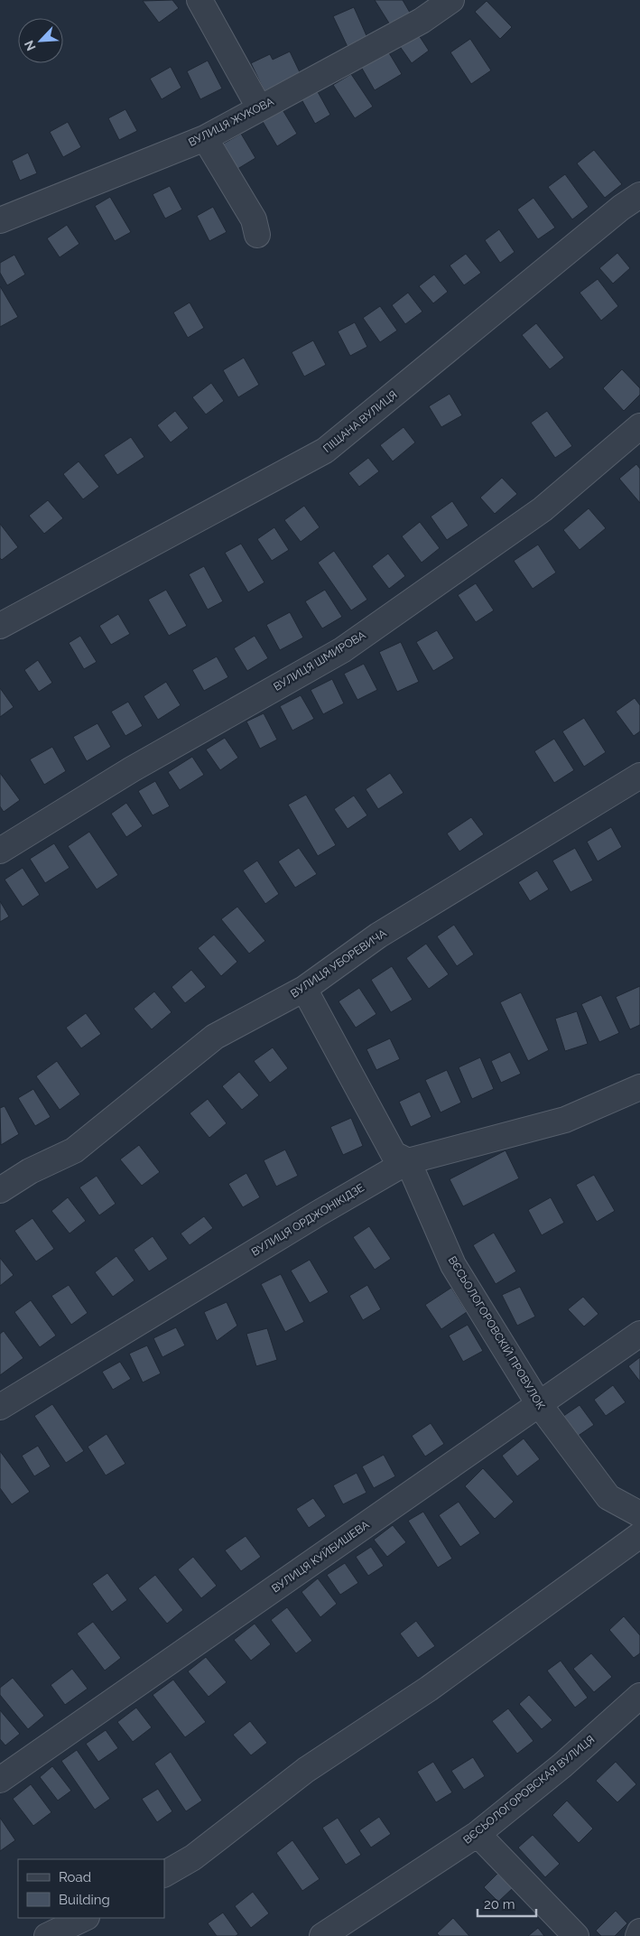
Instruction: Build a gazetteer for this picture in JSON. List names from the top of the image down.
{
  "streets": {
    "street": [
      "ВУЛИЦЯ ЖУКОВА",
      "ПІЩАНА ВУЛИЦЯ",
      "ВУЛИЦЯ ШМИРОВА",
      "ВУЛИЦЯ УБОРЕВИЧА",
      "ВУЛИЦЯ ОРДЖОНІКІДЗЕ",
      "ВЄСЬОЛОГОРОВСКІЙ ПРОВУЛОК",
      "ВУЛИЦЯ КУЙБИШЕВА",
      "ВЄСЬОЛОГОРОВСКАЯ ВУЛИЦЯ"
    ]
  },
  "crossings": [
    ["ВУЛИЦЯ УБОРЕВИЧА", "ВЄСЬОЛОГОРОВСКІЙ ПРОВУЛОК"],
    ["ВУЛИЦЯ ОРДЖОНІКІДЗЕ", "ВЄСЬОЛОГОРОВСКІЙ ПРОВУЛОК"],
    ["ВЄСЬОЛОГОРОВСКІЙ ПРОВУЛОК", "ВУЛИЦЯ КУЙБИШЕВА"]
  ],
  "legend": ["Road", "Building"],
  "scale_bar": "20 m",
  "north": "bottom left"
}
